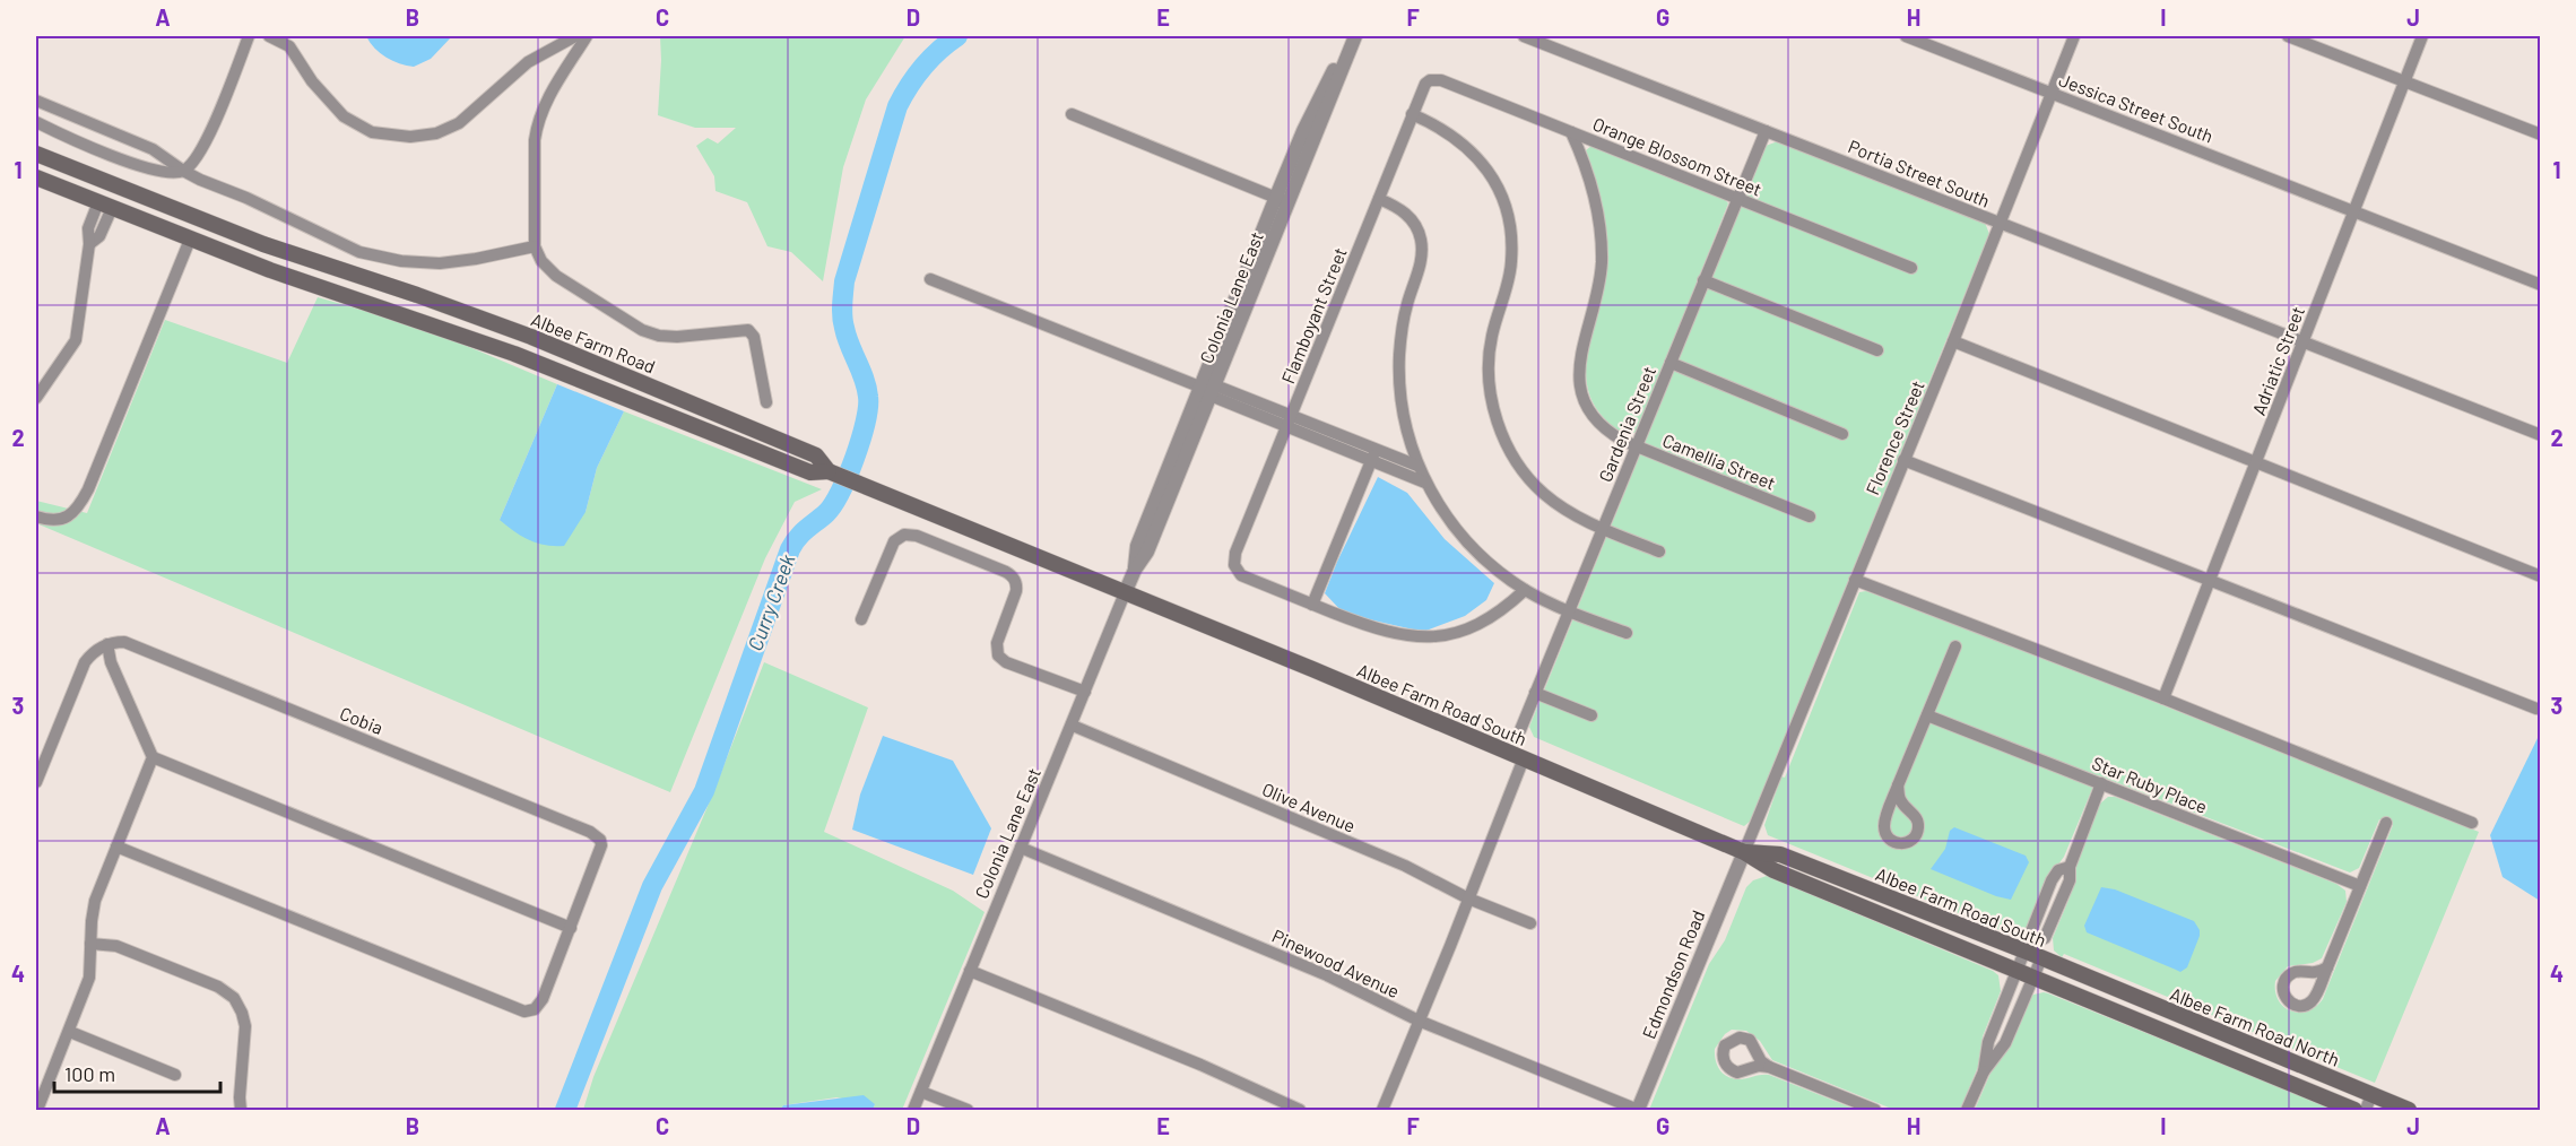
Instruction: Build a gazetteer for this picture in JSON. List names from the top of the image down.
{
  "streets": {
    "main road": ["Albee Farm Road", "Albee Farm Road South", "Albee Farm Road North"],
    "street": [
      "Jessica Street South",
      "Orange Blossom Street",
      "Portia Street South",
      "Colonia Lane East",
      "Flamboyant Street",
      "Adriatic Street",
      "Gardenia Street",
      "Florence Street",
      "Camellia Street",
      "Cobia",
      "Star Ruby Place",
      "Olive Avenue",
      "Pinewood Avenue",
      "Edmondson Road"
    ]
  },
  "crossings": [
    ["Jessica Street South", "Adriatic Street"],
    ["Jessica Street South", "Florence Street"],
    ["Orange Blossom Street", "Flamboyant Street"],
    ["Orange Blossom Street", "Gardenia Street"],
    ["Orange Blossom Street", "Camellia Street"],
    ["Portia Street South", "Adriatic Street"],
    ["Portia Street South", "Gardenia Street"],
    ["Portia Street South", "Florence Street"],
    ["Colonia Lane East", "Albee Farm Road"],
    ["Colonia Lane East", "Albee Farm Road South"],
    ["Colonia Lane East", "Olive Avenue"],
    ["Colonia Lane East", "Pinewood Avenue"],
    ["Albee Farm Road", "Albee Farm Road South"],
    ["Gardenia Street", "Camellia Street"],
    ["Florence Street", "Albee Farm Road South"],
    ["Florence Street", "Edmondson Road"],
    ["Albee Farm Road South", "Edmondson Road"],
    ["Albee Farm Road South", "Albee Farm Road North"],
    ["Pinewood Avenue", "Edmondson Road"]
  ],
  "water": ["Curry Creek"],
  "scale_bar": "100 m",
  "grid": {
    "columns": [
      "A",
      "B",
      "C",
      "D",
      "E",
      "F",
      "G",
      "H",
      "I",
      "J"
    ],
    "rows": [
      "1",
      "2",
      "3",
      "4"
    ]
  }
}
